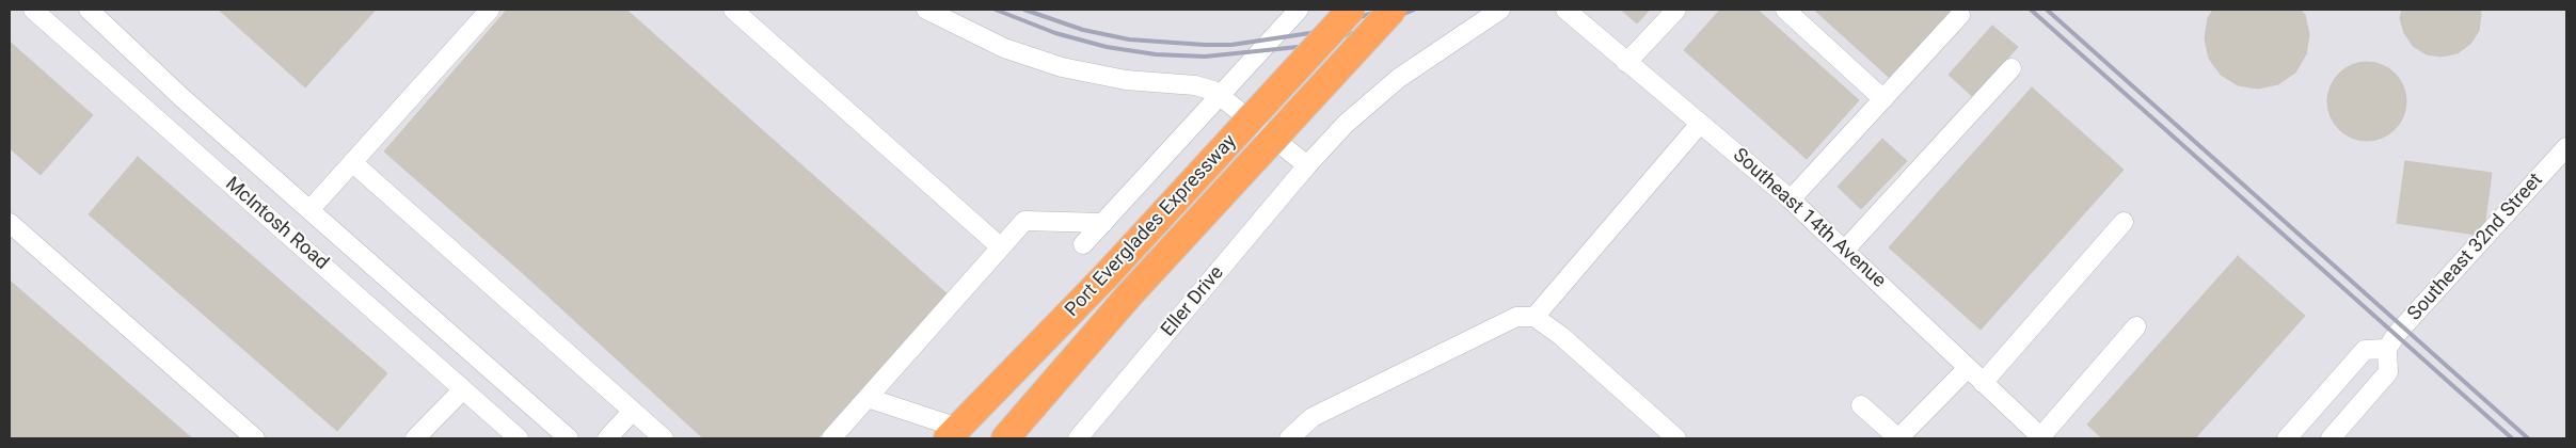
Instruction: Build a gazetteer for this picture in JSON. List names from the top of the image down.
{
  "streets": {
    "highway": ["Port Everglades Expressway"],
    "street": [
      "Southeast 14th Avenue",
      "McIntosh Road",
      "Southeast 32nd Street",
      "Eller Drive"
    ]
  }
}
